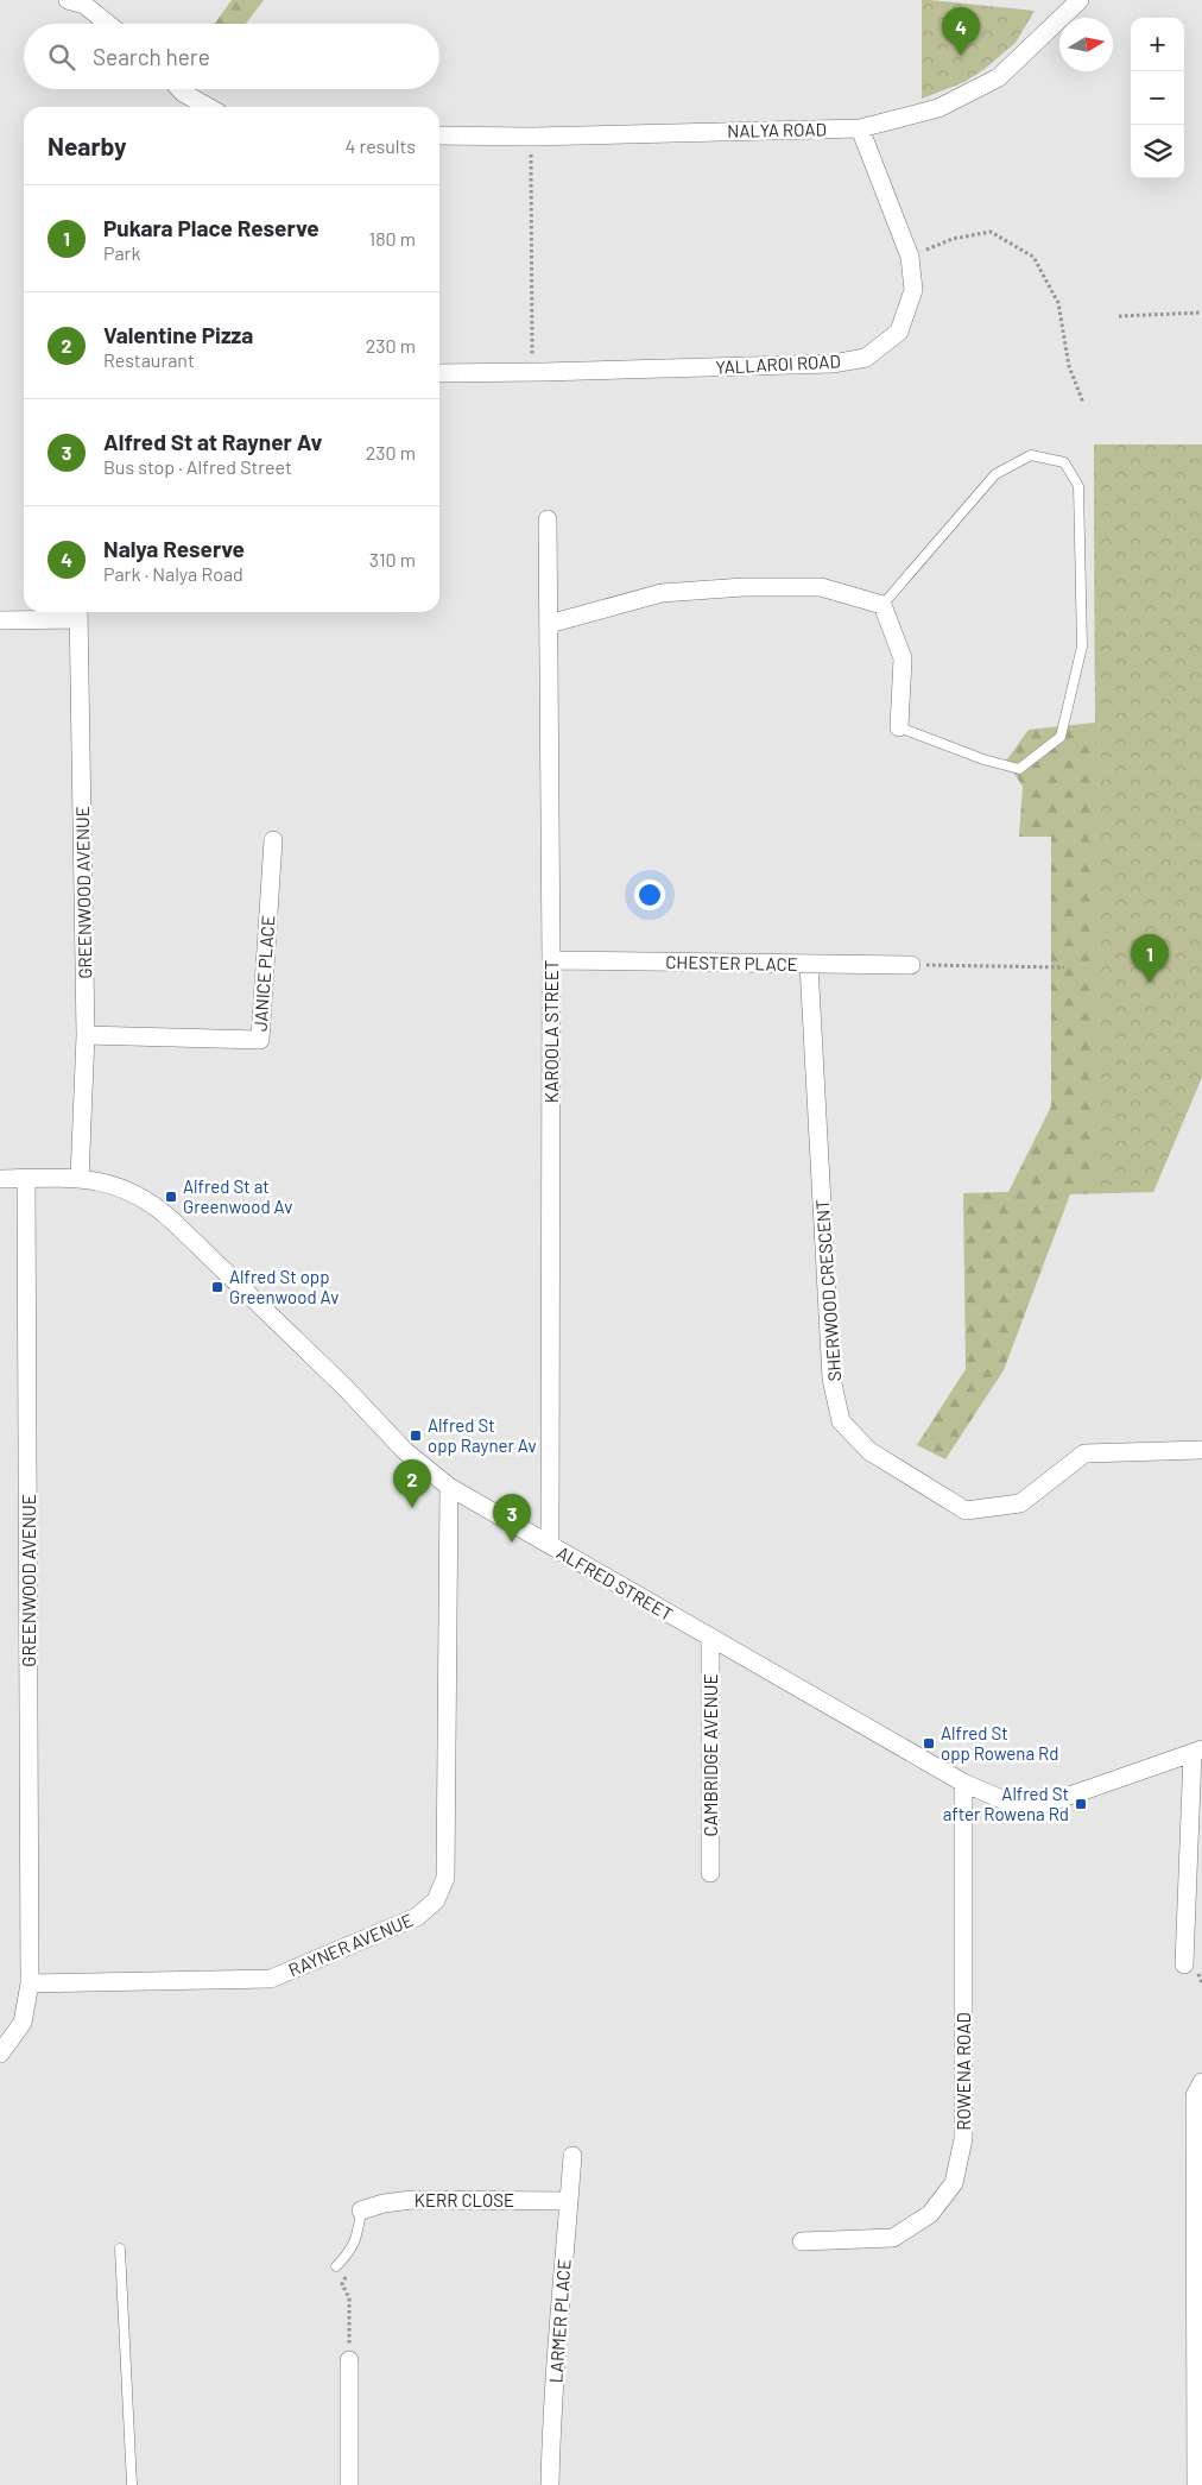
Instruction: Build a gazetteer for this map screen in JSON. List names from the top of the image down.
{
  "streets": {
    "street": [
      "NALYA ROAD",
      "YALLAROI ROAD",
      "GREENWOOD AVENUE",
      "CHESTER PLACE",
      "JANICE PLACE",
      "KAROOLA STREET",
      "SHERWOOD CRESCENT",
      "ALFRED STREET",
      "CAMBRIDGE AVENUE",
      "RAYNER AVENUE",
      "ROWENA ROAD",
      "KERR CLOSE",
      "LARMER PLACE"
    ]
  },
  "crossings": [
    ["NALYA ROAD", "YALLAROI ROAD"],
    ["GREENWOOD AVENUE", "JANICE PLACE"],
    ["GREENWOOD AVENUE", "ALFRED STREET"],
    ["GREENWOOD AVENUE", "RAYNER AVENUE"],
    ["CHESTER PLACE", "KAROOLA STREET"],
    ["CHESTER PLACE", "SHERWOOD CRESCENT"],
    ["KAROOLA STREET", "ALFRED STREET"],
    ["ALFRED STREET", "CAMBRIDGE AVENUE"],
    ["ALFRED STREET", "RAYNER AVENUE"],
    ["ALFRED STREET", "ROWENA ROAD"],
    ["KERR CLOSE", "LARMER PLACE"]
  ],
  "places": {
    "transit": [
      "Alfred St at Greenwood Av",
      "Alfred St opp Greenwood Av",
      "Alfred St opp Rayner Av",
      "Alfred St opp Rowena Rd",
      "Alfred St after Rowena Rd"
    ]
  },
  "north": "right",
  "page": {
    "pins": [
      "4",
      "1",
      "2",
      "3"
    ],
    "map_buttons": ["+", "−"],
    "search": "Search here",
    "heading": ["Nearby", "4 results"],
    "list": [
      {
        "mark": "1",
        "name": "Pukara Place Reserve",
        "note": "Park",
        "value": "180 m"
      },
      {
        "mark": "2",
        "name": "Valentine Pizza",
        "note": "Restaurant",
        "value": "230 m"
      },
      {
        "mark": "3",
        "name": "Alfred St at Rayner Av",
        "note": "Bus stop · Alfred Street",
        "value": "230 m"
      },
      {
        "mark": "4",
        "name": "Nalya Reserve",
        "note": "Park · Nalya Road",
        "value": "310 m"
      }
    ]
  }
}
